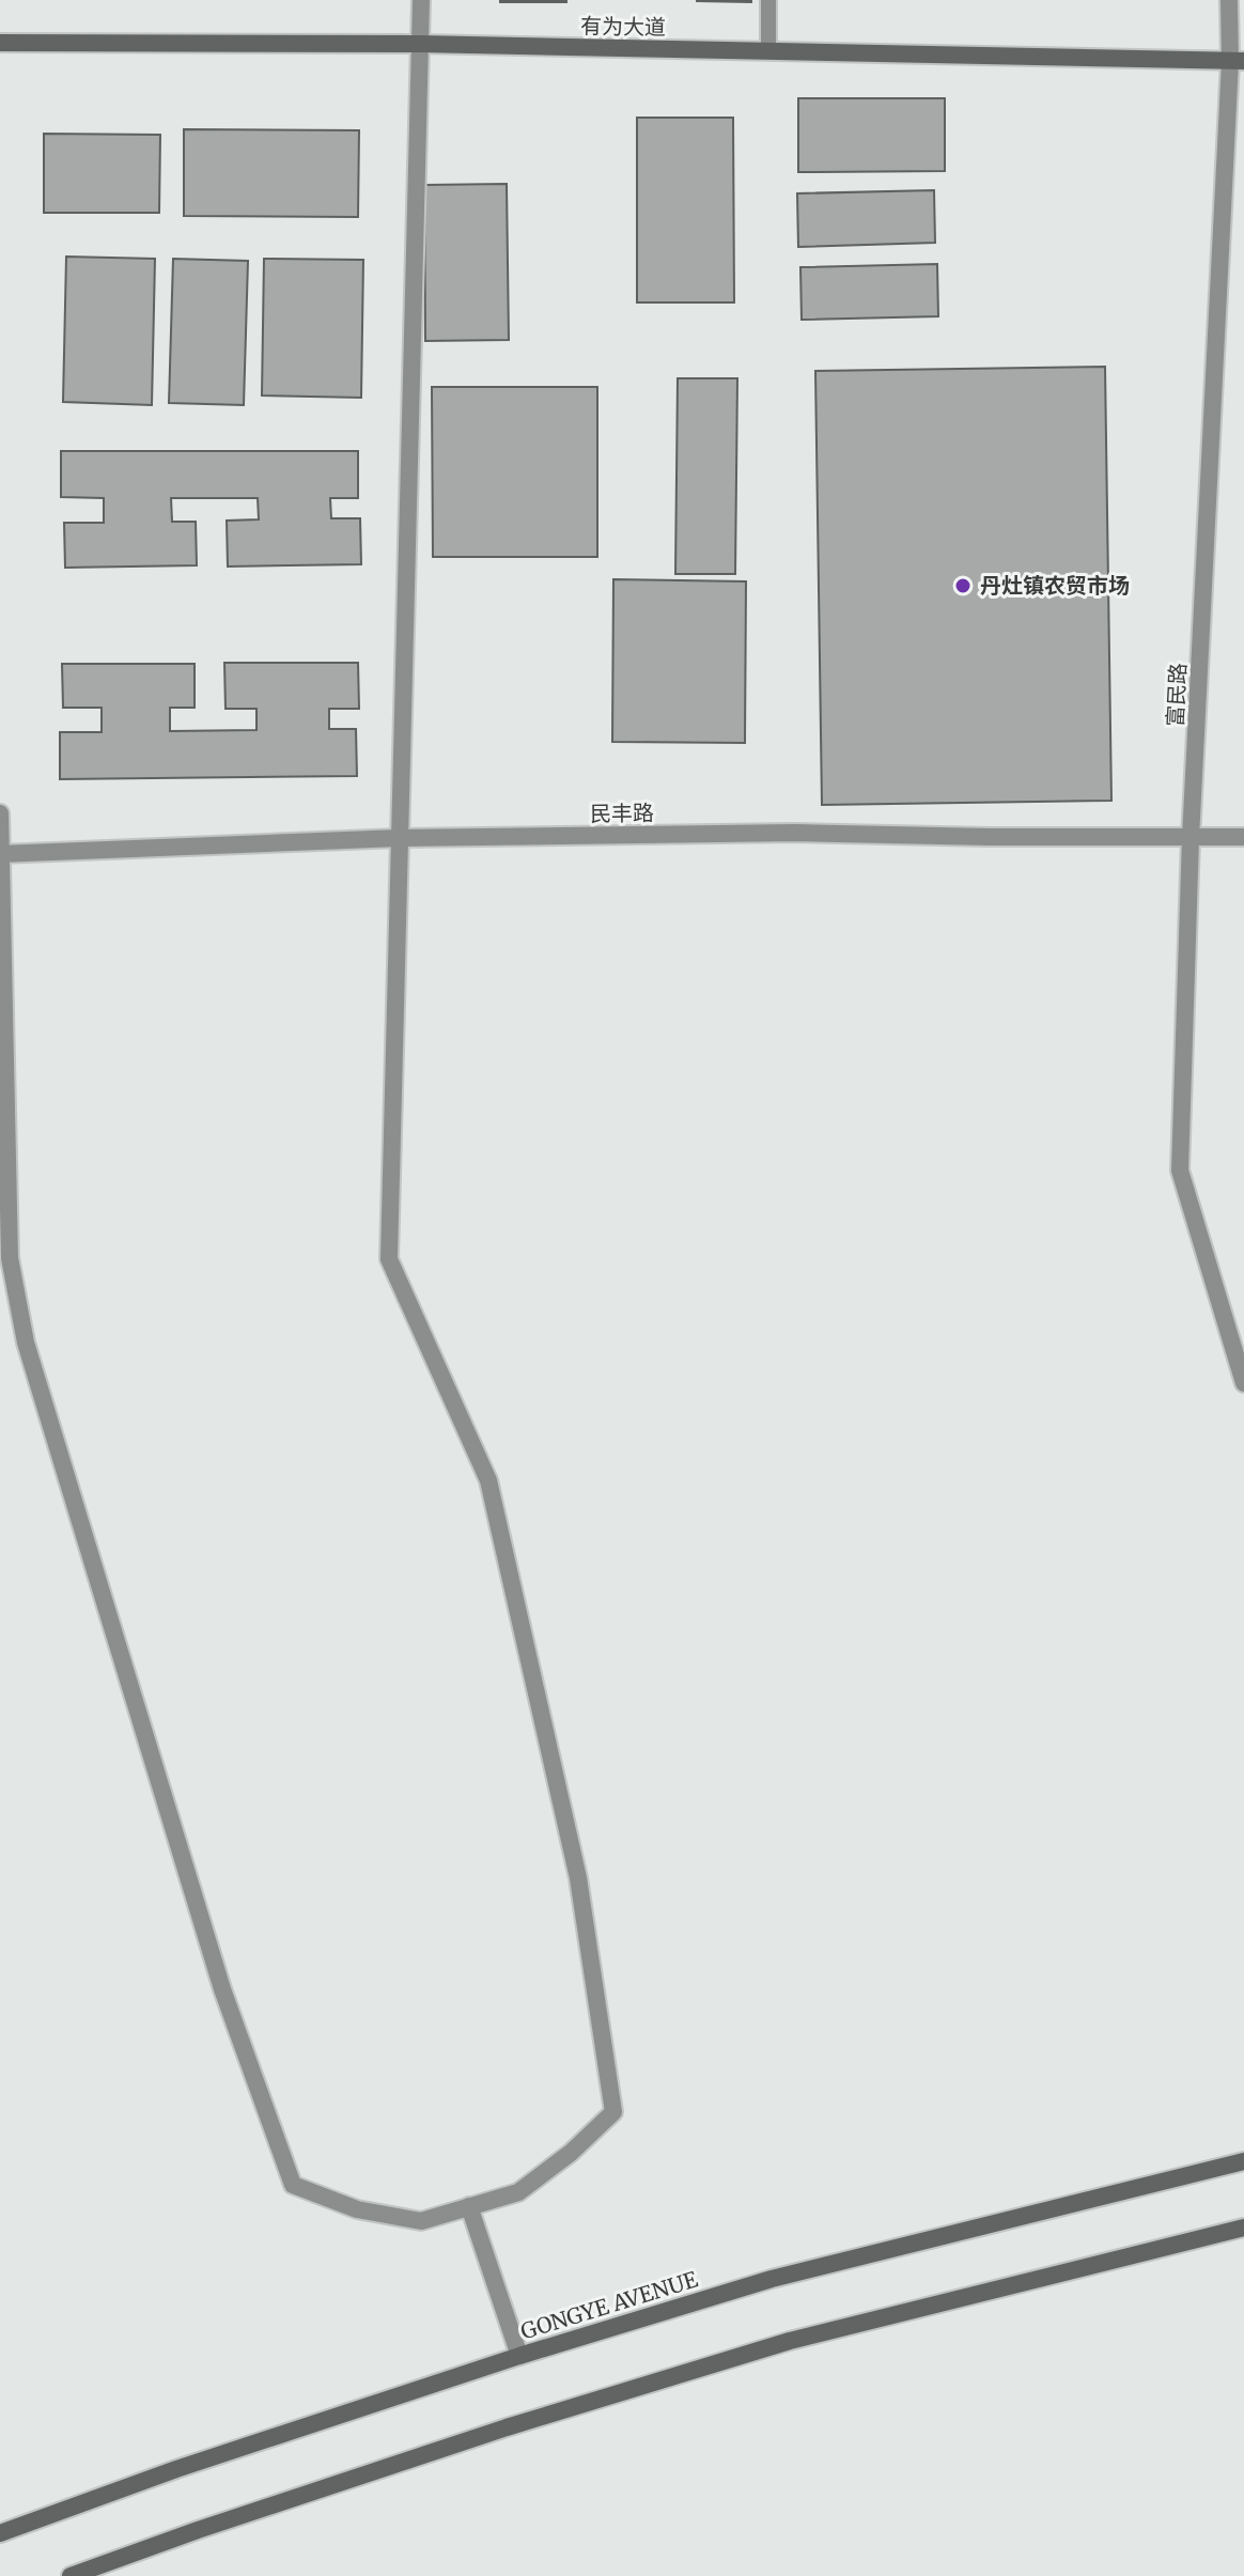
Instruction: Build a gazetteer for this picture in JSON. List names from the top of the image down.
{
  "streets": {
    "main road": ["有为大道", "GONGYE AVENUE"],
    "street": ["富民路", "民丰路"]
  },
  "crossings": [
    ["有为大道", "富民路"],
    ["富民路", "民丰路"]
  ],
  "places": ["丹灶镇农贸市场"]
}
